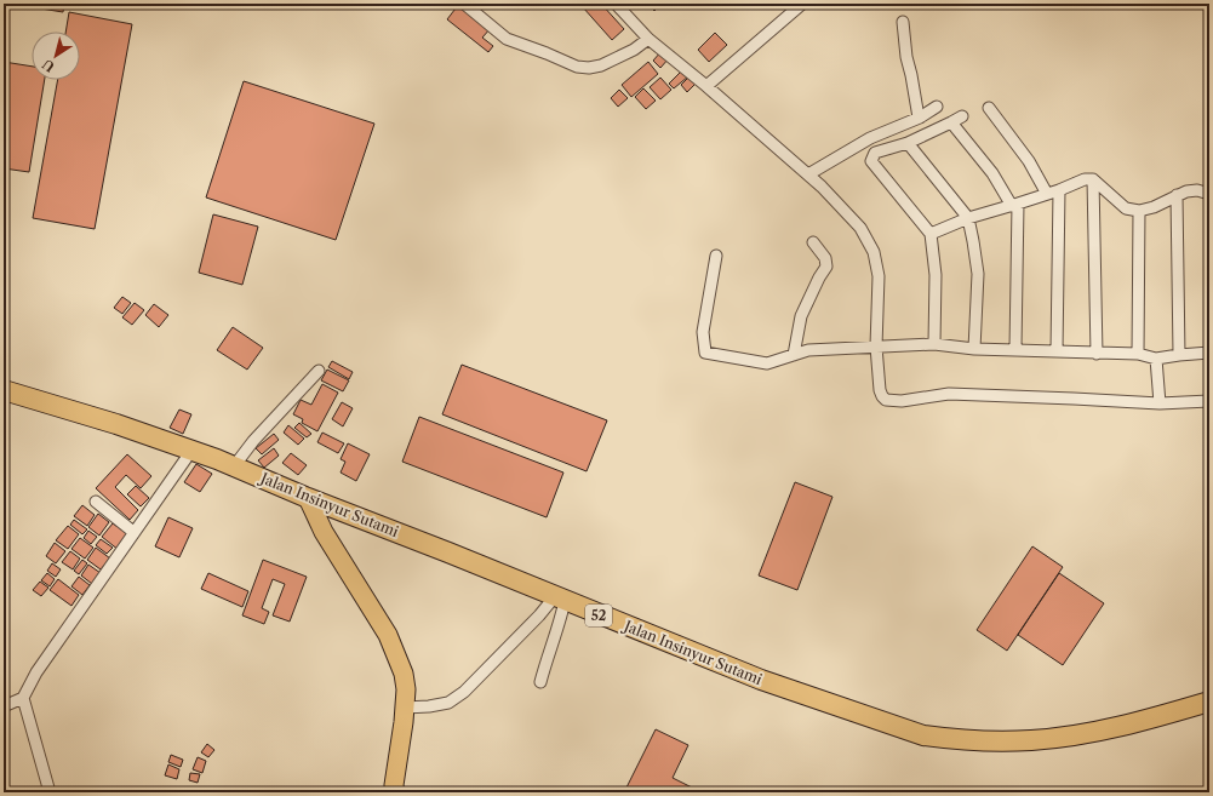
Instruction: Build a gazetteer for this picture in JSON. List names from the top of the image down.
{
  "streets": {
    "highway": ["Jalan Insinyur Sutami", "52"]
  },
  "north": "bottom left"
}
